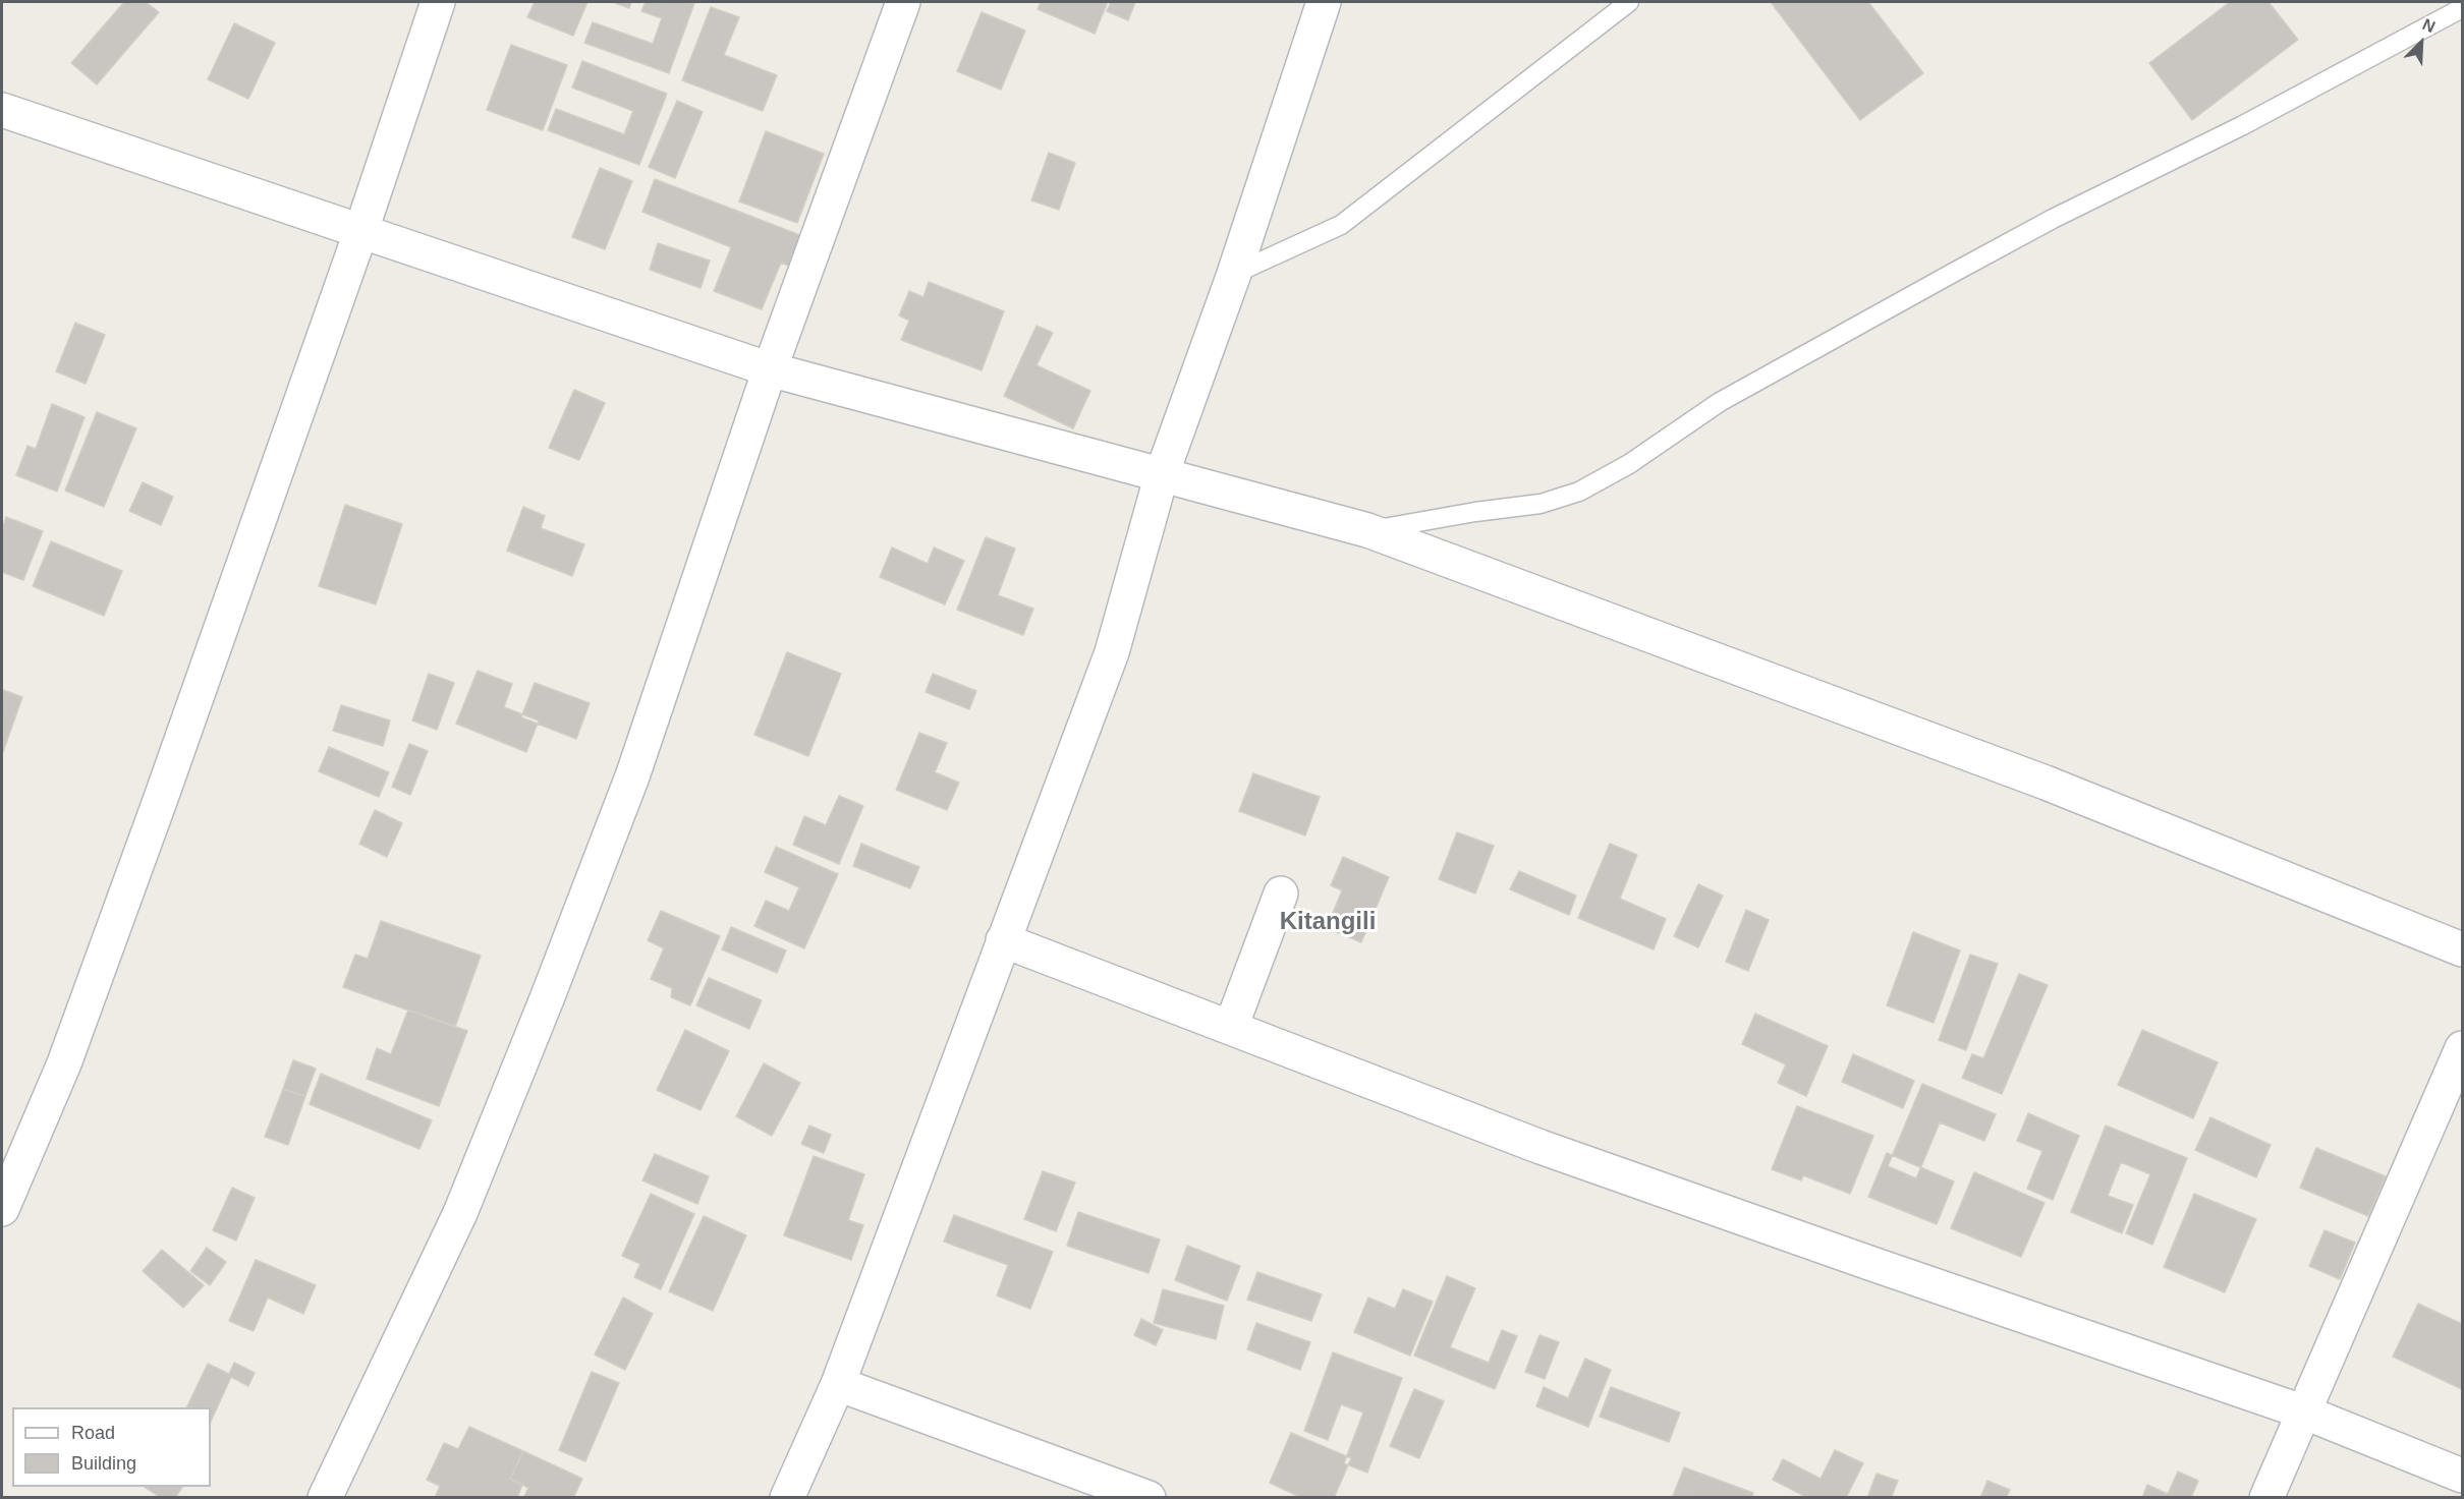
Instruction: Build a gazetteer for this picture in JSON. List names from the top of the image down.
{
  "districts": ["Kitangili"],
  "legend": ["Road", "Building"],
  "north": "top right"
}
